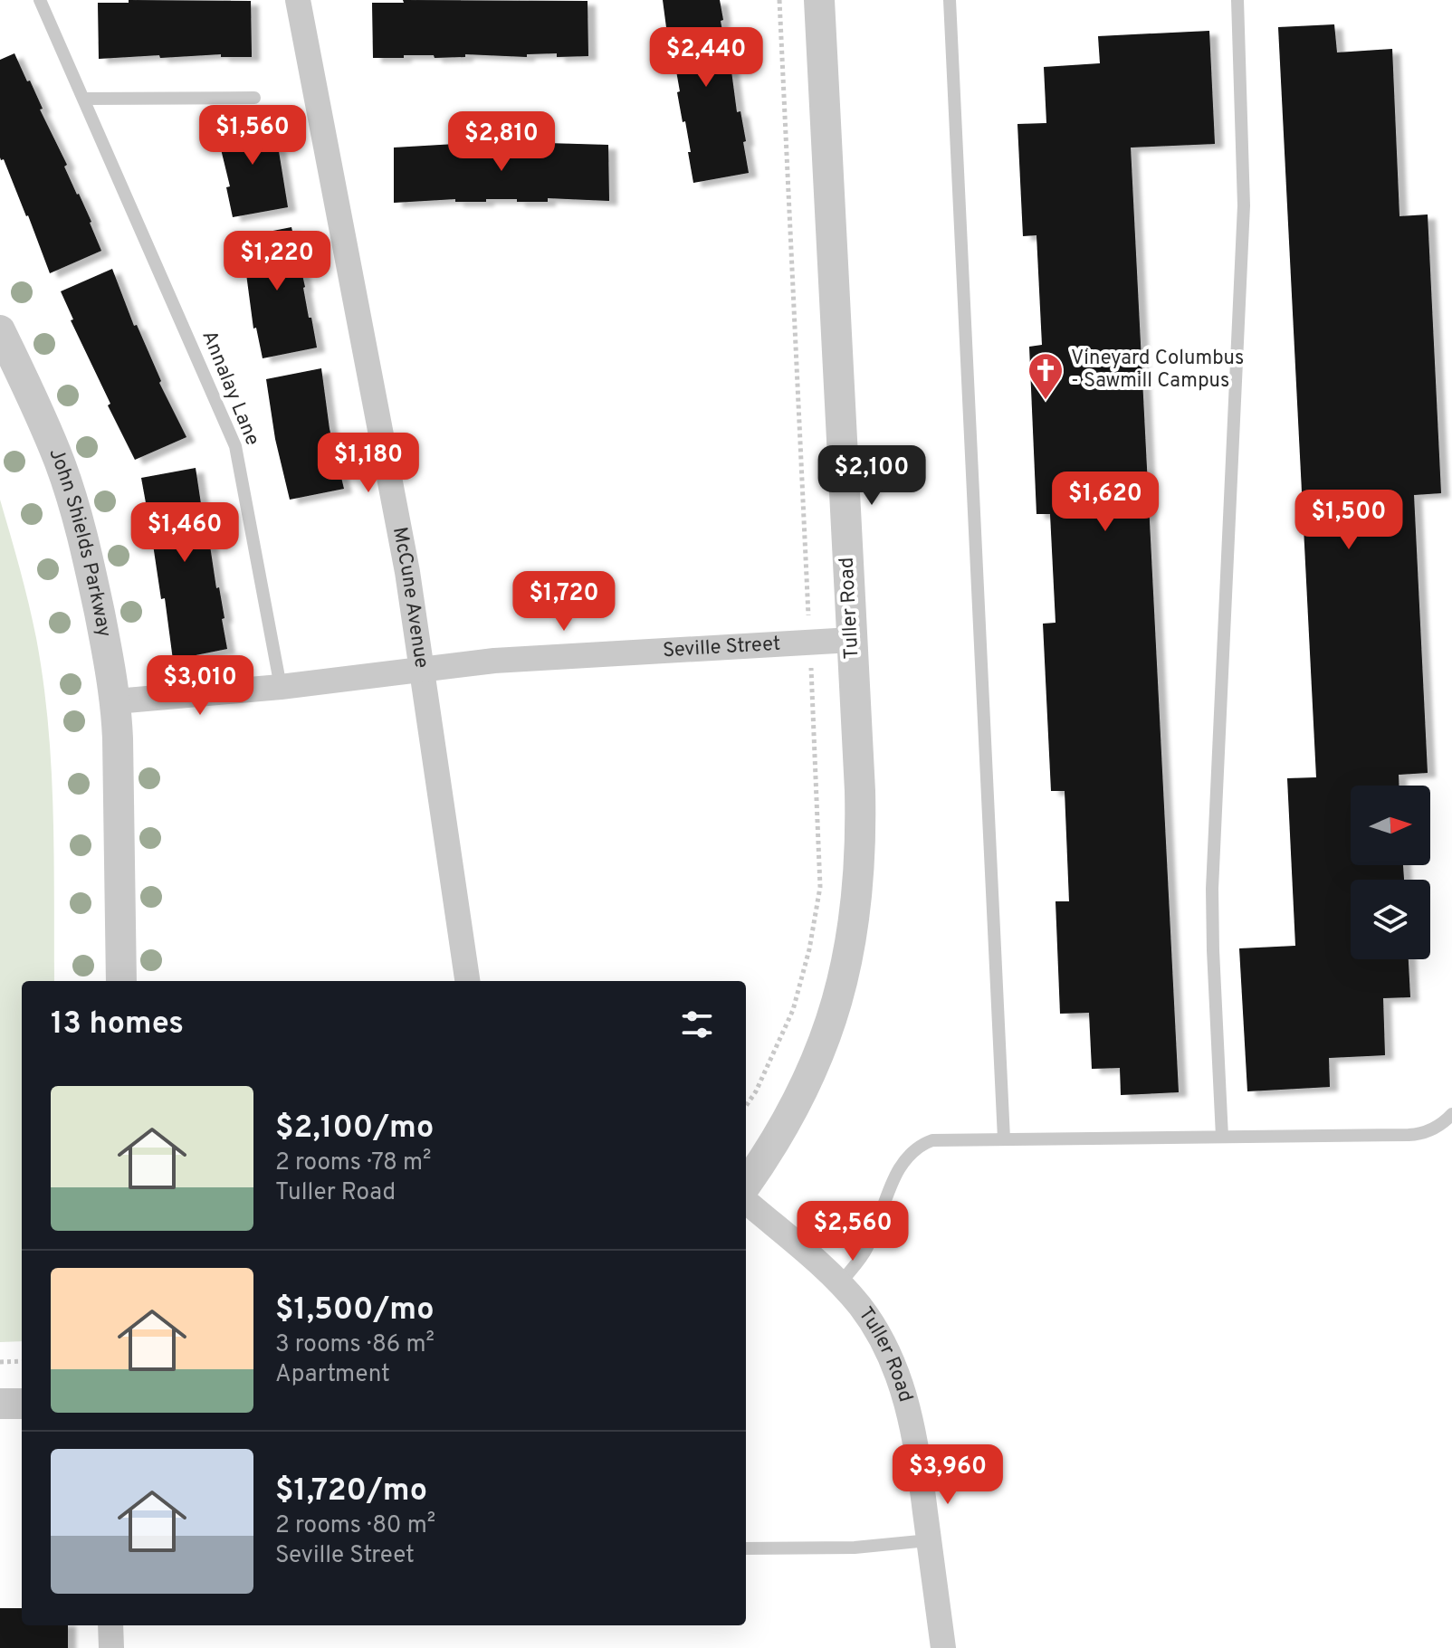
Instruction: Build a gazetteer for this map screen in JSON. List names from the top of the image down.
{
  "streets": {
    "street": [
      "John Shields Parkway",
      "McCune Avenue",
      "Tuller Road",
      "Seville Street"
    ],
    "lane": ["Annalay Lane"]
  },
  "crossings": [
    ["Annalay Lane", "Seville Street"],
    ["John Shields Parkway", "Seville Street"],
    ["McCune Avenue", "Seville Street"],
    ["Tuller Road", "Seville Street"]
  ],
  "places": {
    "church": ["Vineyard Columbus - Sawmill Campus"]
  },
  "north": "right",
  "page": {
    "price": [
      "$2,440",
      "$1,560",
      "$2,810",
      "$1,220",
      "$1,180",
      "$2,100",
      "$1,620",
      "$1,500",
      "$1,460",
      "$1,720",
      "$3,010",
      "$2,560",
      "$3,960"
    ],
    "heading": "13 homes",
    "list": [
      {
        "name": "$2,100/mo",
        "note": "2 rooms · 78 m² · Tuller Road"
      },
      {
        "name": "$1,500/mo",
        "note": "3 rooms · 86 m² · Apartment"
      },
      {
        "name": "$1,720/mo",
        "note": "2 rooms · 80 m² · Seville Street"
      }
    ]
  }
}
